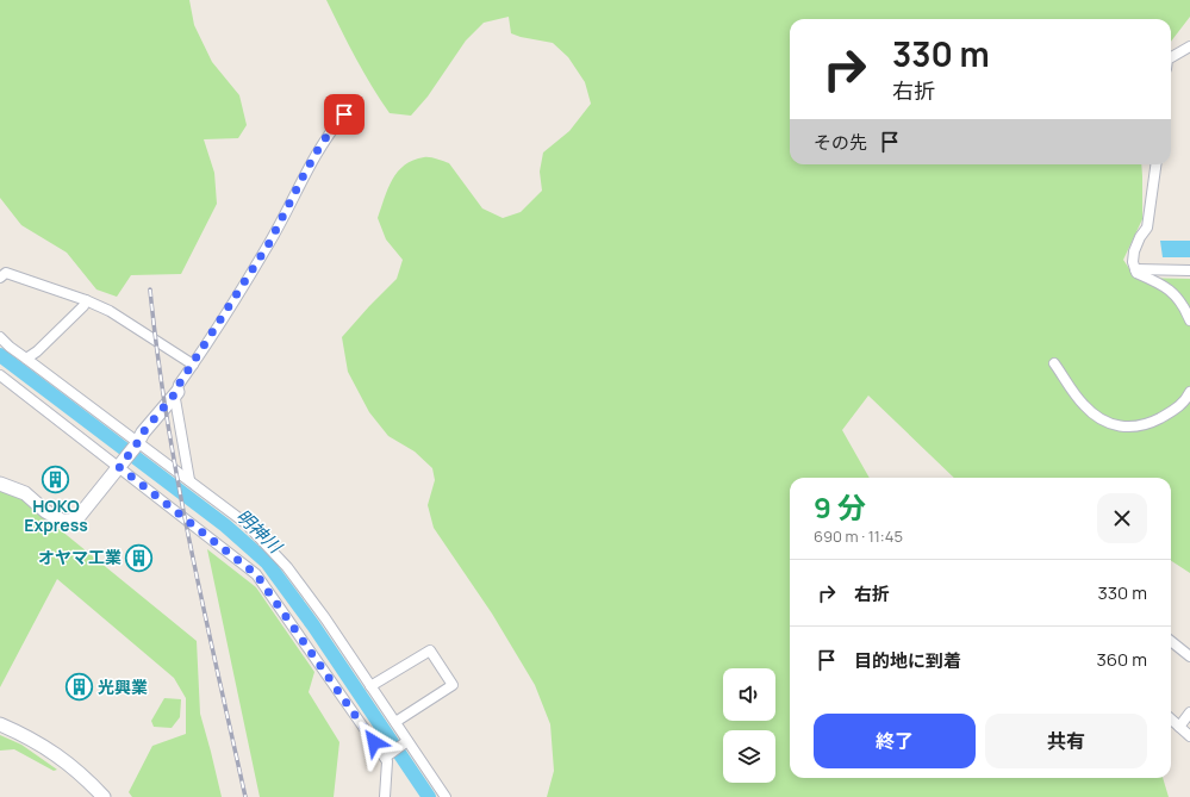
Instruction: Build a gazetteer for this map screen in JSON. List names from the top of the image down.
{
  "water": ["明神川"],
  "places": {
    "building": ["HOKO Express", "オヤマ工業", "光興業"]
  },
  "page": {
    "turn": ["330 m", "右折"],
    "then": "その先",
    "heading": ["9 分", "690 m · 11:45"],
    "list": [
      {
        "name": "右折",
        "value": "330 m"
      },
      {
        "name": "目的地に到着",
        "value": "360 m"
      }
    ],
    "buttons": ["終了", "共有"]
  }
}
